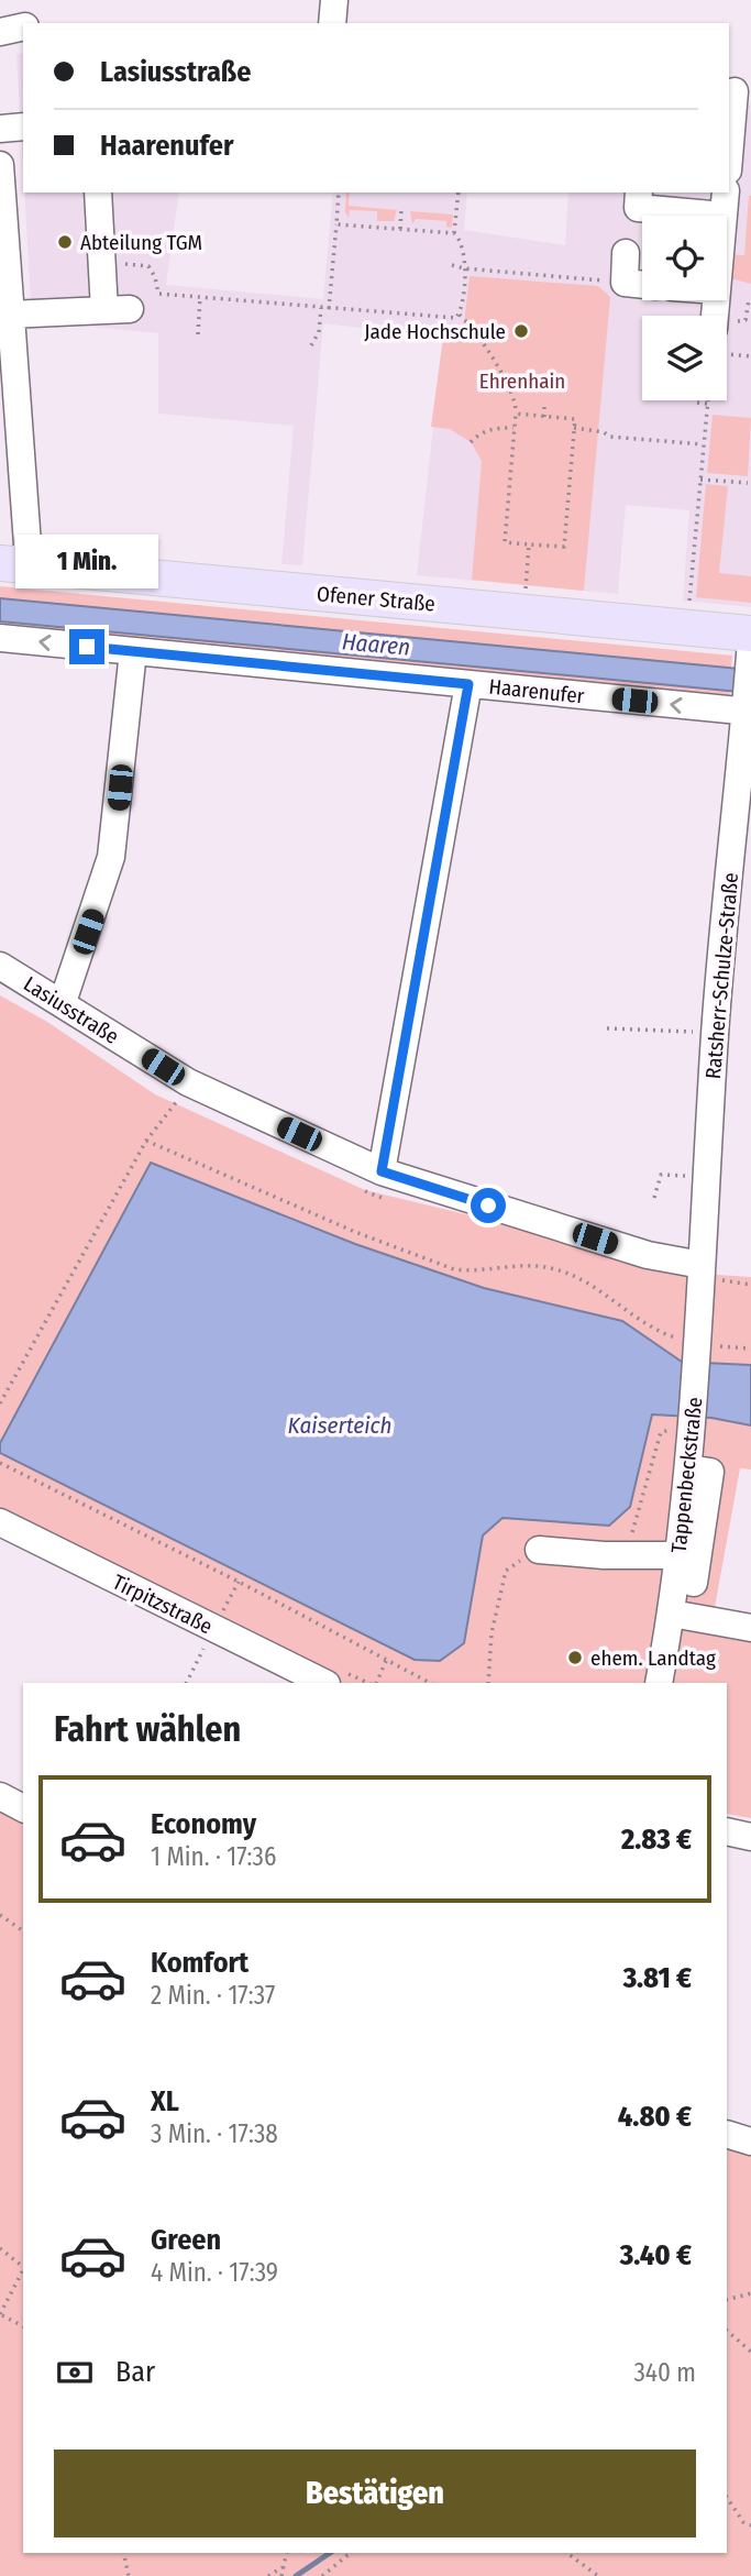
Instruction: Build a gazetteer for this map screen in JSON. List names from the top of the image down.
{
  "streets": {
    "main road": ["Ofener Straße"],
    "street": [
      "Haarenufer",
      "Ratsherr-Schulze-Straße",
      "Lasiusstraße",
      "Tappenbeckstraße",
      "Tirpitzstraße"
    ]
  },
  "crossings": [
    ["Ofener Straße", "Haarenufer"],
    ["Ofener Straße", "Ratsherr-Schulze-Straße"],
    ["Haarenufer", "Ratsherr-Schulze-Straße"],
    ["Ratsherr-Schulze-Straße", "Lasiusstraße"],
    ["Ratsherr-Schulze-Straße", "Tappenbeckstraße"],
    ["Lasiusstraße", "Tappenbeckstraße"]
  ],
  "one_way": ["Haarenufer"],
  "water": ["Haaren", "Kaiserteich"],
  "parks": ["Ehrenhain"],
  "places": ["Abteilung TGM", "Jade Hochschule", "ehem. Landtag"],
  "page": {
    "banner": ["Lasiusstraße", "Haarenufer"],
    "bubble": "1 Min.",
    "heading": "Fahrt wählen",
    "list": [
      {
        "name": "Economy",
        "note": "1 Min. · 17:36",
        "value": "2.83 €"
      },
      {
        "name": "Komfort",
        "note": "2 Min. · 17:37",
        "value": "3.81 €"
      },
      {
        "name": "XL",
        "note": "3 Min. · 17:38",
        "value": "4.80 €"
      },
      {
        "name": "Green",
        "note": "4 Min. · 17:39",
        "value": "3.40 €"
      }
    ],
    "pay": ["Bar", "340 m"],
    "buttons": "Bestätigen"
  }
}
